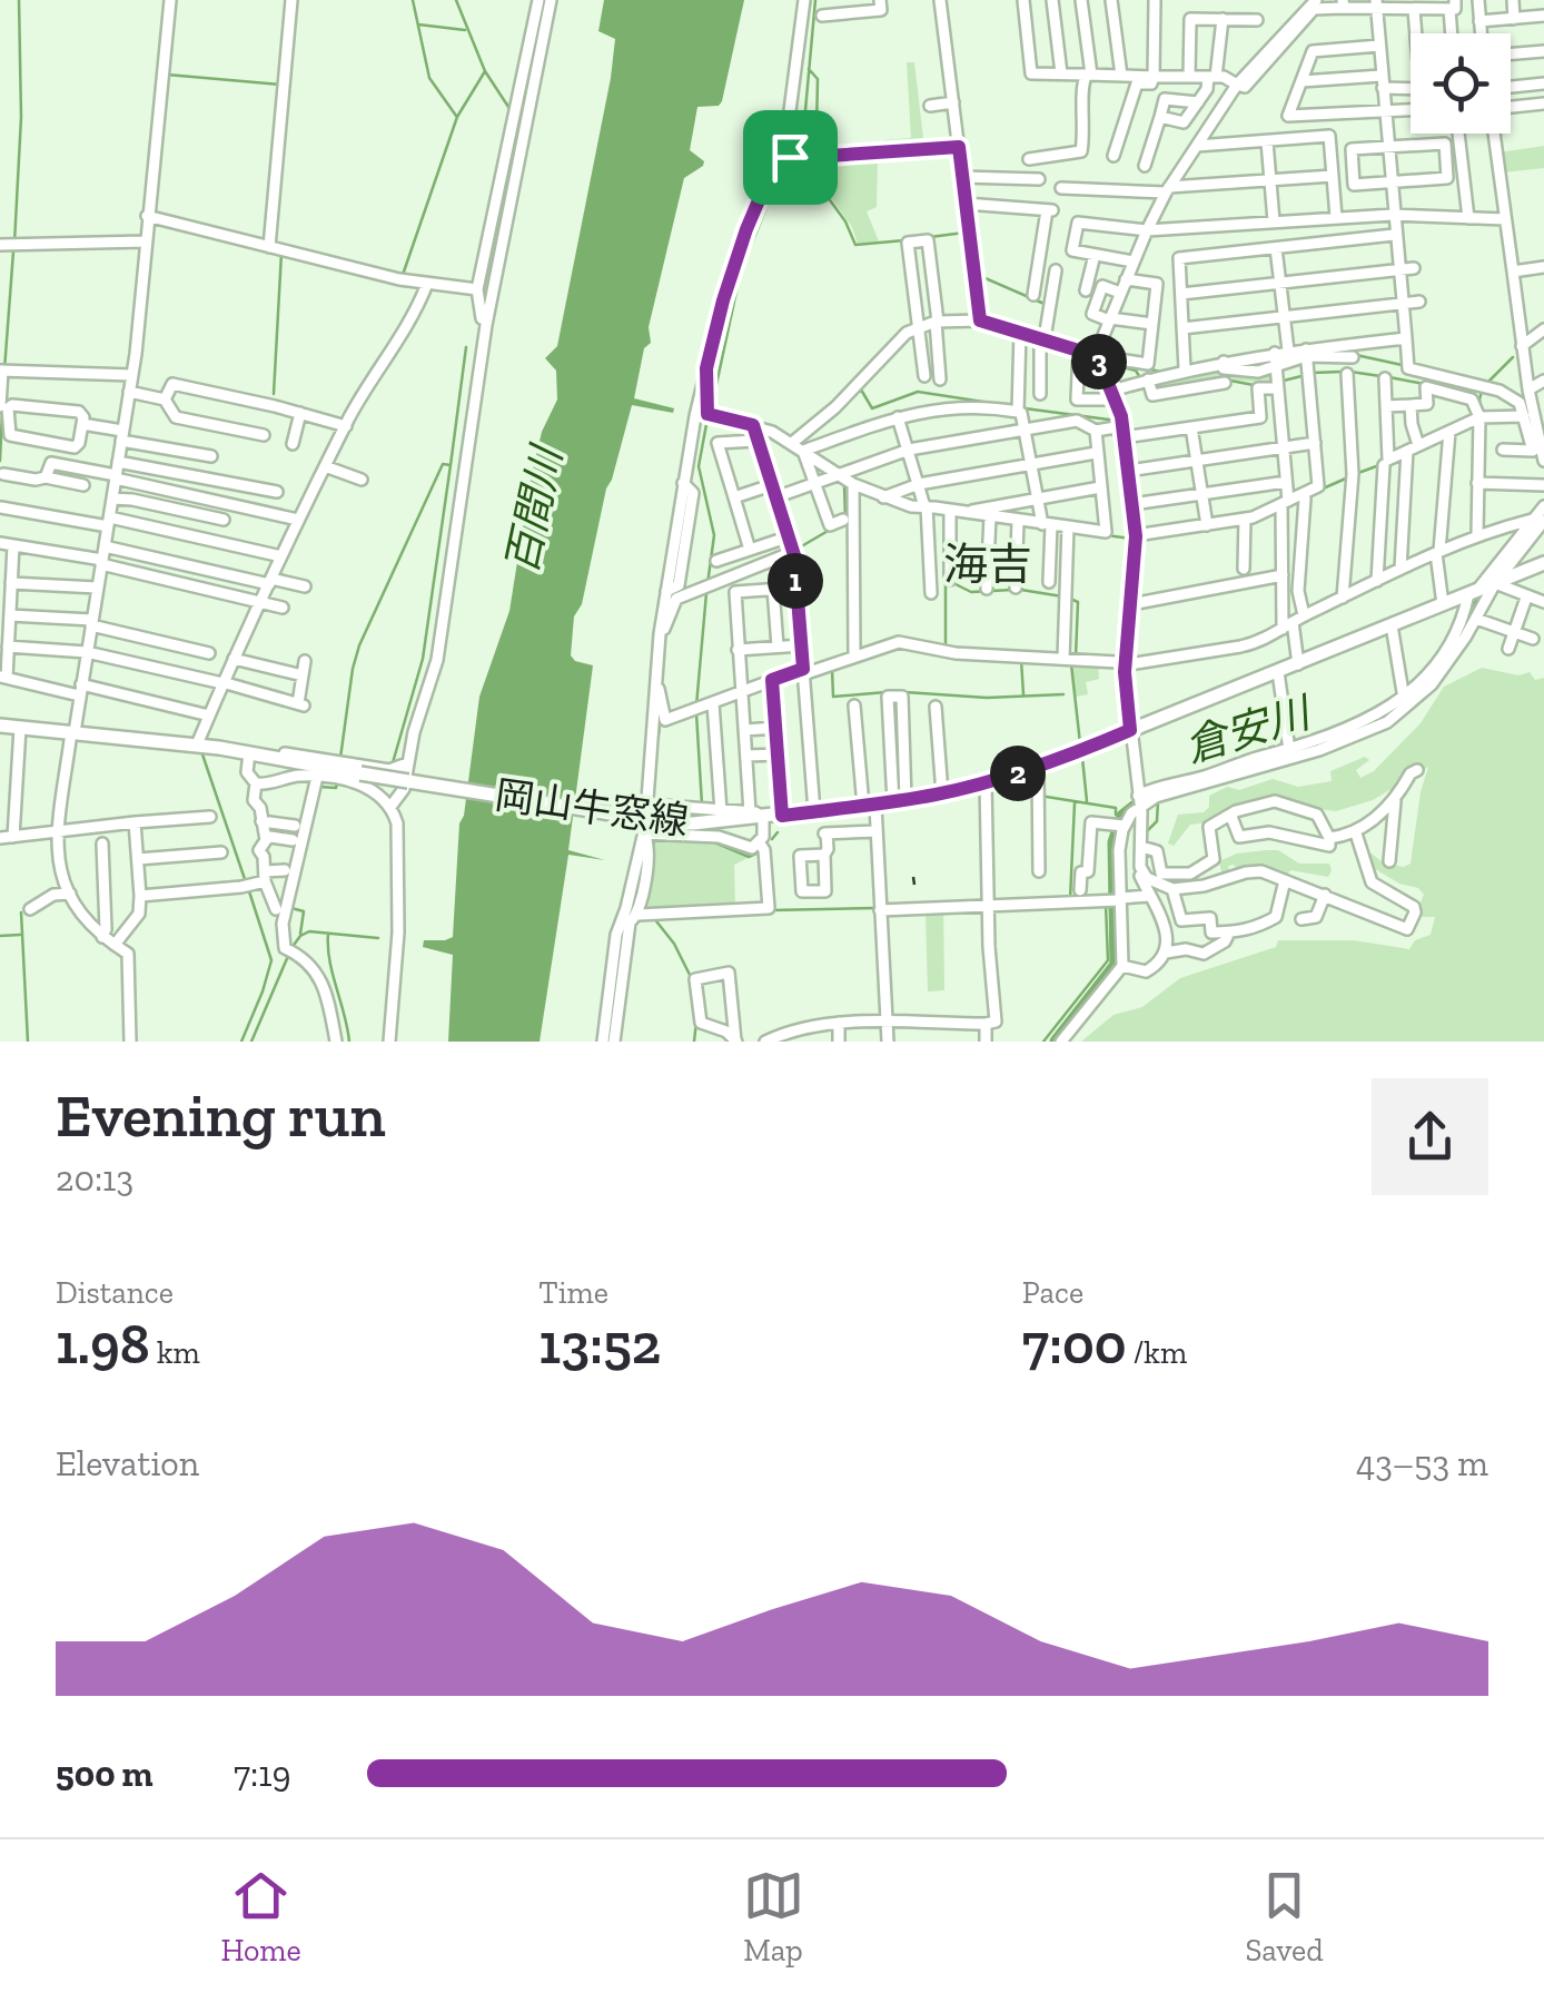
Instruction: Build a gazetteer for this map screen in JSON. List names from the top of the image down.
{
  "streets": {
    "main road": ["岡山牛窓線"]
  },
  "districts": ["海吉"],
  "water": ["百間川", "倉安川"],
  "page": {
    "pins": ["3", "1", "2"],
    "heading": ["Evening run", "20:13"],
    "stats": [
      ["Distance", "1.98 km"],
      ["Time", "13:52"],
      ["Pace", "7:00 /km"]
    ],
    "chart": ["Elevation", "43–53 m"],
    "list": [
      {
        "name": "500 m",
        "note": "7:19"
      }
    ],
    "tabs": ["Home", "Map", "Saved"]
  }
}
